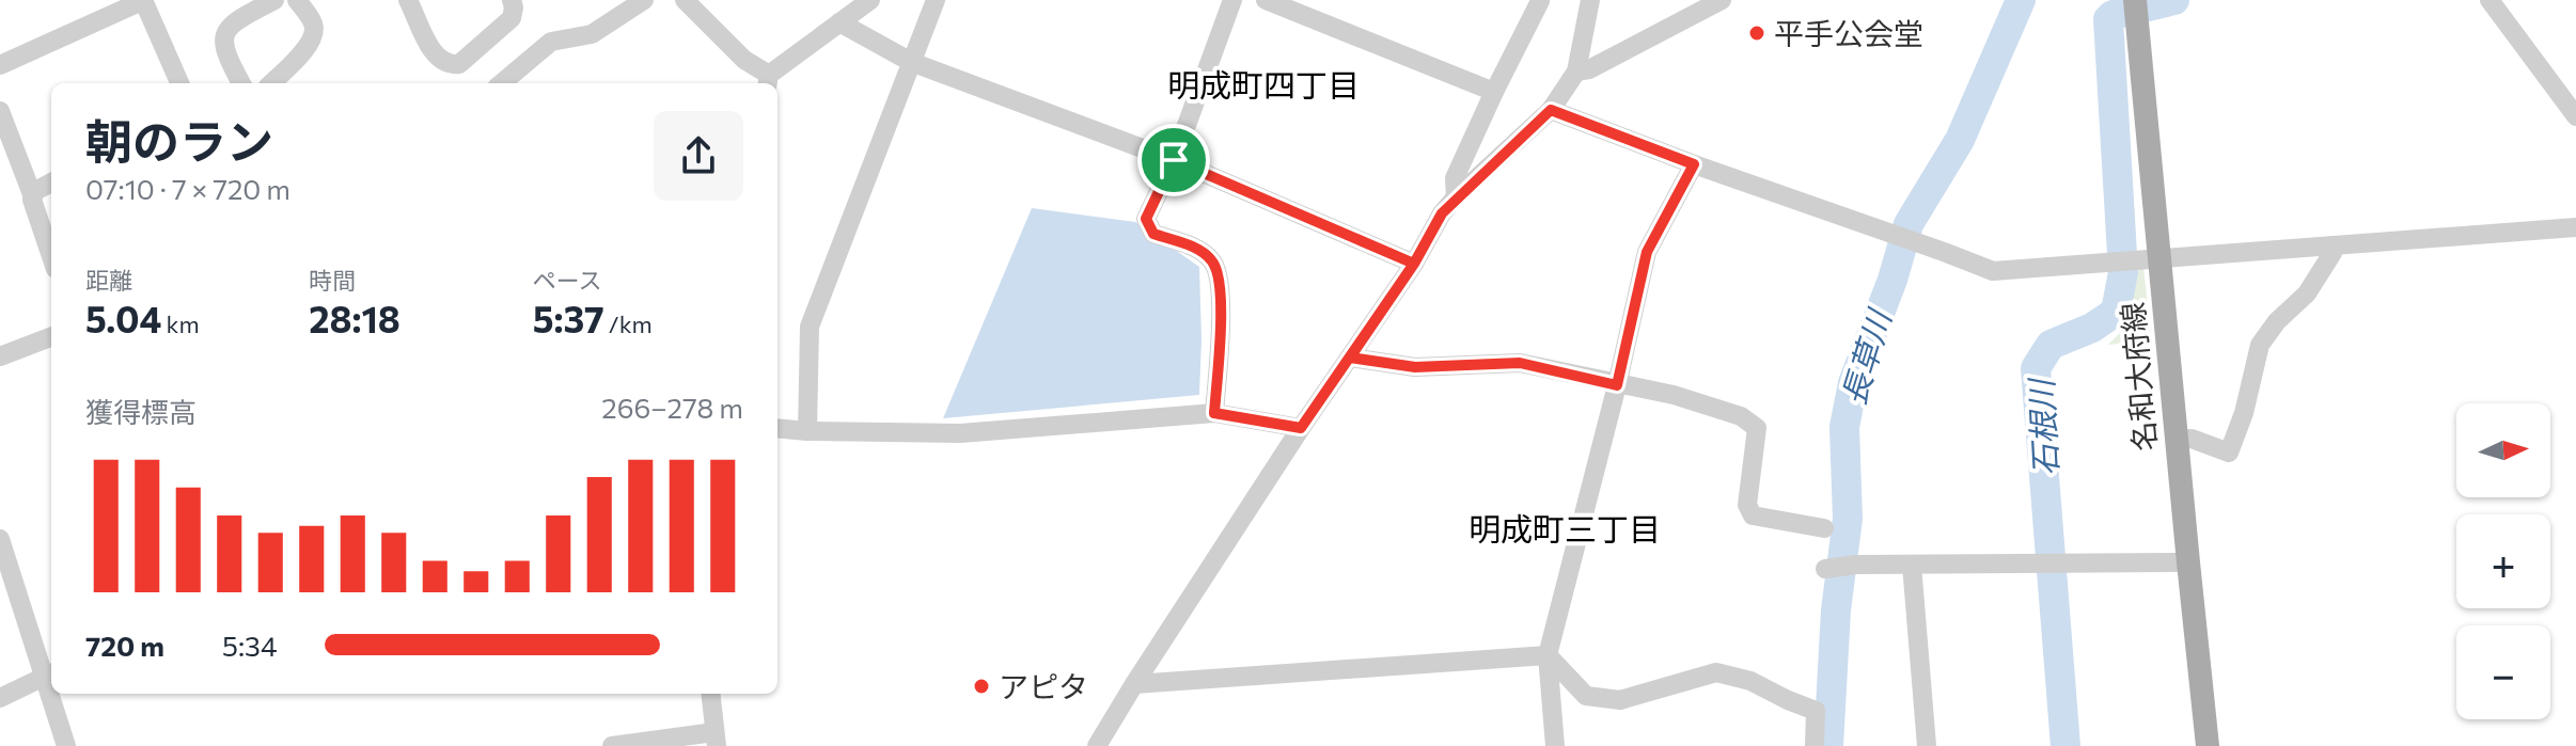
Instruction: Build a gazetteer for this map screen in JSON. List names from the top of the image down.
{
  "streets": {
    "main road": ["名和大府線"]
  },
  "districts": ["明成町四丁目", "明成町三丁目"],
  "water": ["長草川", "石根川"],
  "places": ["平手公会堂", "アピタ"],
  "north": "right",
  "page": {
    "heading": ["朝のラン", "07:10 · 7 × 720 m"],
    "stats": [
      ["距離", "5.04 km"],
      ["時間", "28:18"],
      ["ペース", "5:37 /km"]
    ],
    "chart": ["獲得標高", "266–278 m"],
    "map_buttons": ["+", "−"],
    "list": [
      {
        "name": "720 m",
        "note": "5:34"
      }
    ]
  }
}
